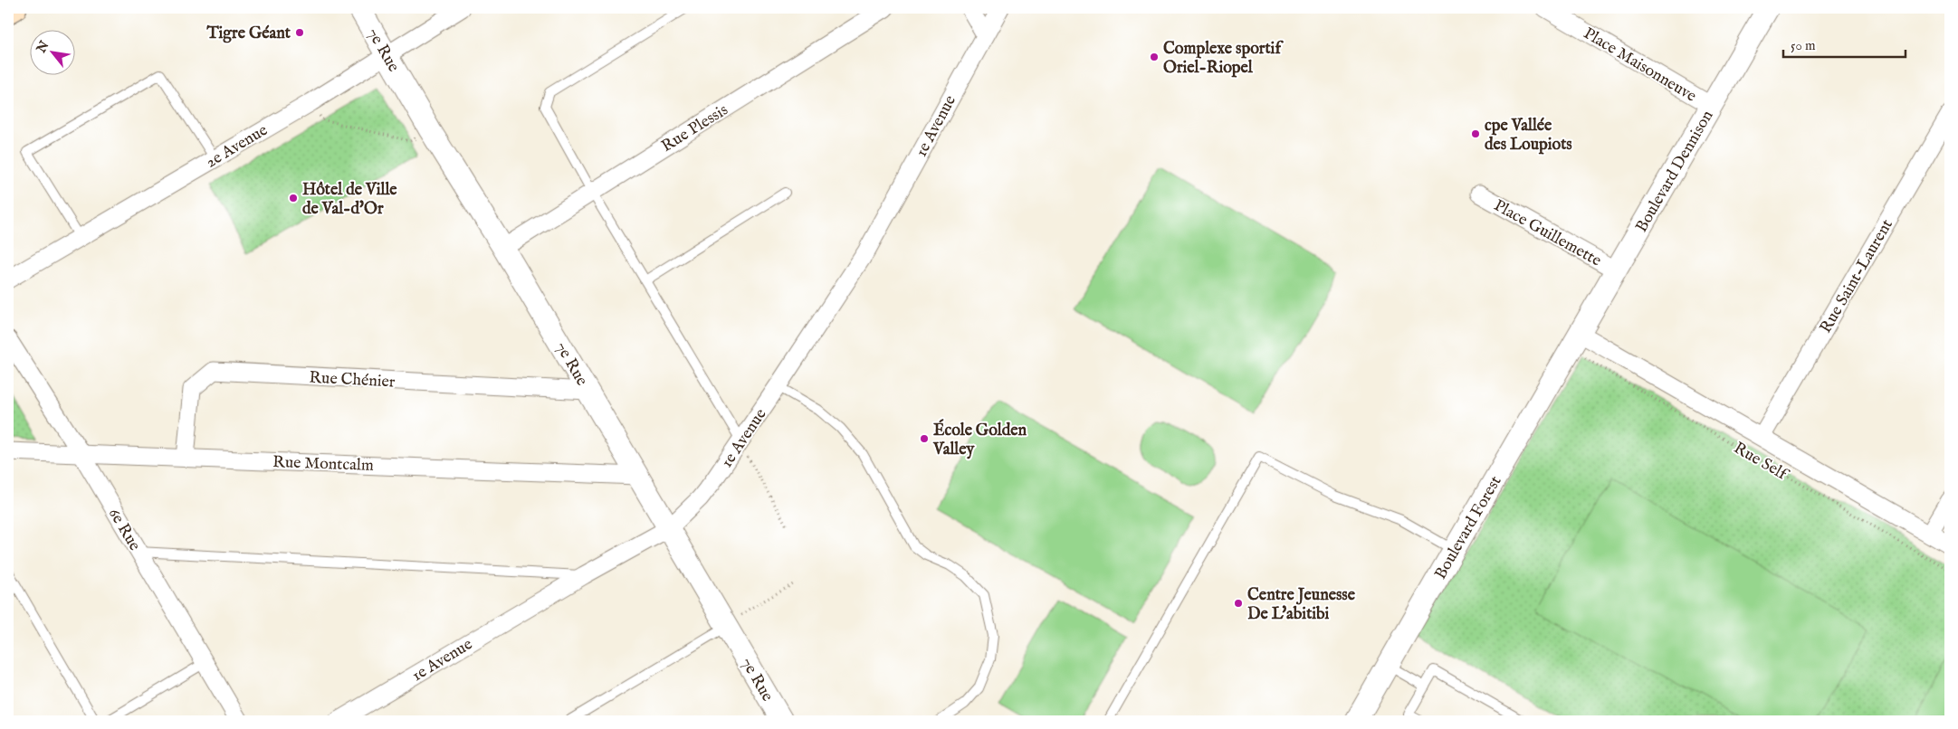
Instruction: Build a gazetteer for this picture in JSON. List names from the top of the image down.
{
  "streets": {
    "street": [
      "7e Rue",
      "Place Maisonneuve",
      "1e Avenue",
      "Rue Plessis",
      "2e Avenue",
      "Boulevard Dennison",
      "Place Guillemette",
      "Rue Saint-Laurent",
      "Rue Chénier",
      "Rue Self",
      "Rue Montcalm",
      "Boulevard Forest",
      "6e Rue"
    ]
  },
  "crossings": [
    ["7e Rue", "1e Avenue"],
    ["7e Rue", "Rue Plessis"],
    ["7e Rue", "2e Avenue"],
    ["7e Rue", "Rue Chénier"],
    ["7e Rue", "Rue Montcalm"],
    ["Place Maisonneuve", "Boulevard Dennison"],
    ["Boulevard Dennison", "Place Guillemette"],
    ["Boulevard Dennison", "Rue Self"],
    ["Boulevard Dennison", "Boulevard Forest"],
    ["Rue Saint-Laurent", "Rue Self"],
    ["Rue Chénier", "Rue Montcalm"],
    ["Rue Self", "Boulevard Forest"],
    ["Rue Montcalm", "6e Rue"]
  ],
  "places": [
    "Tigre Géant",
    "Complexe sportif Oriel-Riopel",
    "cpe Vallée des Loupiots",
    "Hôtel de Ville de Val-d'Or",
    "École Golden Valley",
    "Centre Jeunesse De L'abitibi"
  ],
  "scale_bar": "50 m",
  "north": "top left"
}
